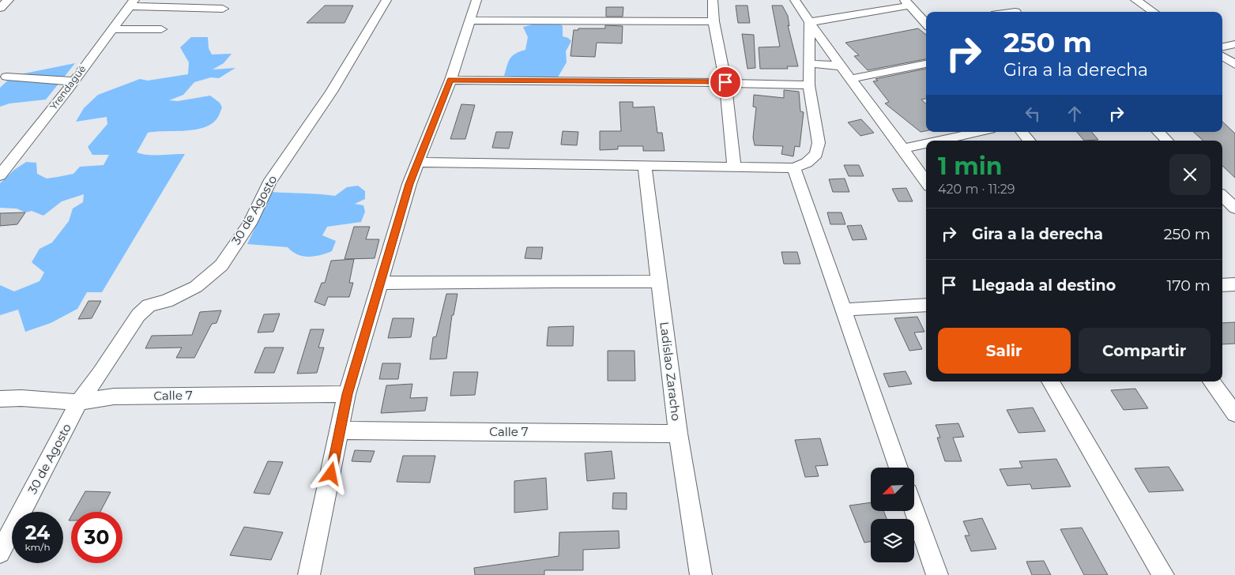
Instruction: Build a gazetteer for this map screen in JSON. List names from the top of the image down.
{
  "streets": {
    "street": [
      "Yrendagüé",
      "30 de Agosto",
      "Ladislao Zaracho",
      "Calle 7"
    ]
  },
  "crossings": [
    ["30 de Agosto", "Calle 7"],
    ["Ladislao Zaracho", "Calle 7"]
  ],
  "north": "bottom left",
  "page": {
    "turn": ["250 m", "Gira a la derecha"],
    "heading": ["1 min", "420 m · 11:29"],
    "list": [
      {
        "name": "Gira a la derecha",
        "value": "250 m"
      },
      {
        "name": "Llegada al destino",
        "value": "170 m"
      }
    ],
    "buttons": ["Salir", "Compartir"],
    "speed": "24 km/h",
    "limit": "30"
  }
}
